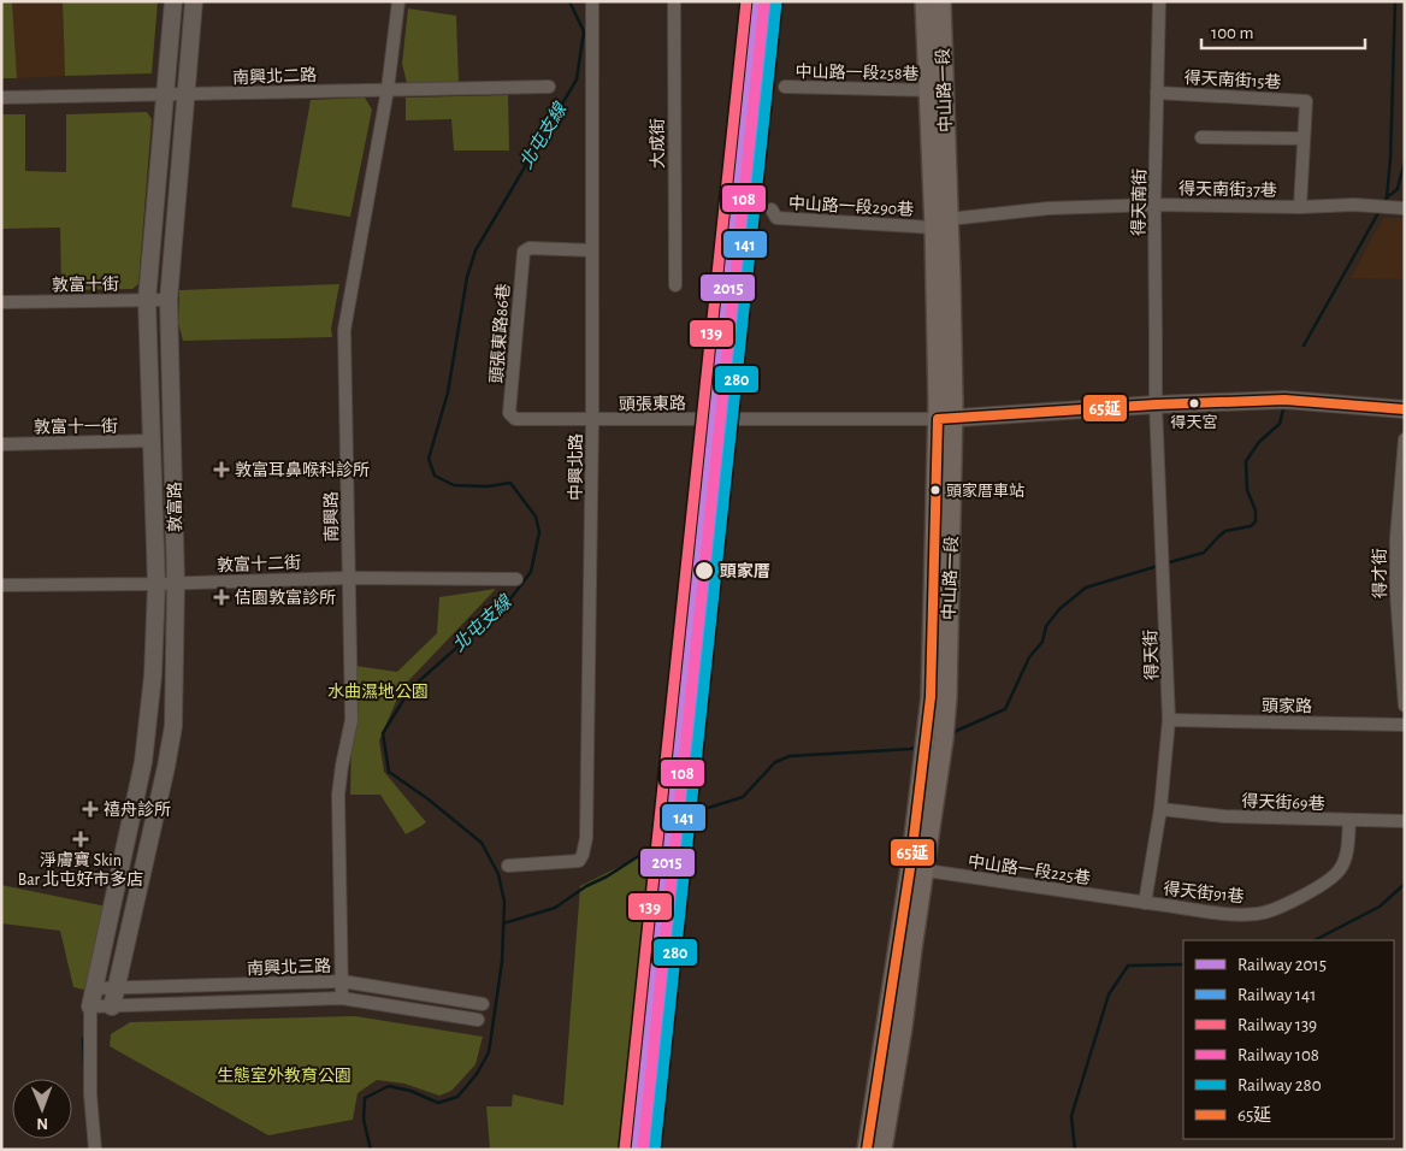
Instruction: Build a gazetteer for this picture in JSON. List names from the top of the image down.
{
  "streets": {
    "main road": ["中山路一段"],
    "street": [
      "中山路一段258巷",
      "南興北二路",
      "得天南街15巷",
      "大成街",
      "得天南街37巷",
      "得天南街",
      "中山路一段290巷",
      "敦富十街",
      "頭張東路86巷",
      "頭張東路",
      "敦富十一街",
      "中興北路",
      "敦富路",
      "南興路",
      "敦富十二街",
      "得才街",
      "得天街",
      "頭家路",
      "得天街69巷",
      "中山路一段225巷",
      "得天街91巷",
      "南興北三路"
    ]
  },
  "crossings": [
    ["中山路一段258巷", "中山路一段"],
    ["南興北二路", "敦富路"],
    ["南興北二路", "南興路"],
    ["得天南街15巷", "得天南街37巷"],
    ["得天南街15巷", "得天南街"],
    ["中山路一段", "得天南街37巷"],
    ["中山路一段", "中山路一段290巷"],
    ["中山路一段", "頭張東路"],
    ["中山路一段", "中山路一段225巷"],
    ["得天南街37巷", "得天南街"],
    ["得天南街37巷", "中山路一段290巷"],
    ["得天南街", "得天街"],
    ["敦富十街", "敦富路"],
    ["頭張東路86巷", "頭張東路"],
    ["頭張東路86巷", "中興北路"],
    ["頭張東路", "中興北路"],
    ["敦富十一街", "敦富路"],
    ["敦富路", "敦富十二街"],
    ["敦富路", "南興北三路"],
    ["南興路", "敦富十二街"],
    ["南興路", "南興北三路"],
    ["得天街", "頭家路"],
    ["得天街", "得天街69巷"],
    ["得天街", "中山路一段225巷"],
    ["得天街", "得天街91巷"],
    ["得天街69巷", "得天街91巷"],
    ["中山路一段225巷", "得天街91巷"]
  ],
  "water": ["北屯支線"],
  "parks": ["水曲濕地公園", "生態室外教育公園"],
  "places": {
    "other": ["得天宮", "頭家厝車站", "頭家厝"],
    "health": [
      "敦富耳鼻喉科診所",
      "佶園敦富診所",
      "禧舟診所",
      "淨膚寶 Skin Bar 北屯好市多店"
    ]
  },
  "lines": [
    "rail line 2015",
    "rail line 139",
    "rail line 108",
    "rail line 141",
    "rail line 280",
    "transit line 65延"
  ],
  "legend": [
    "Railway 2015",
    "Railway 141",
    "Railway 139",
    "Railway 108",
    "Railway 280",
    "65延"
  ],
  "scale_bar": "100 m",
  "north": "bottom"
}
